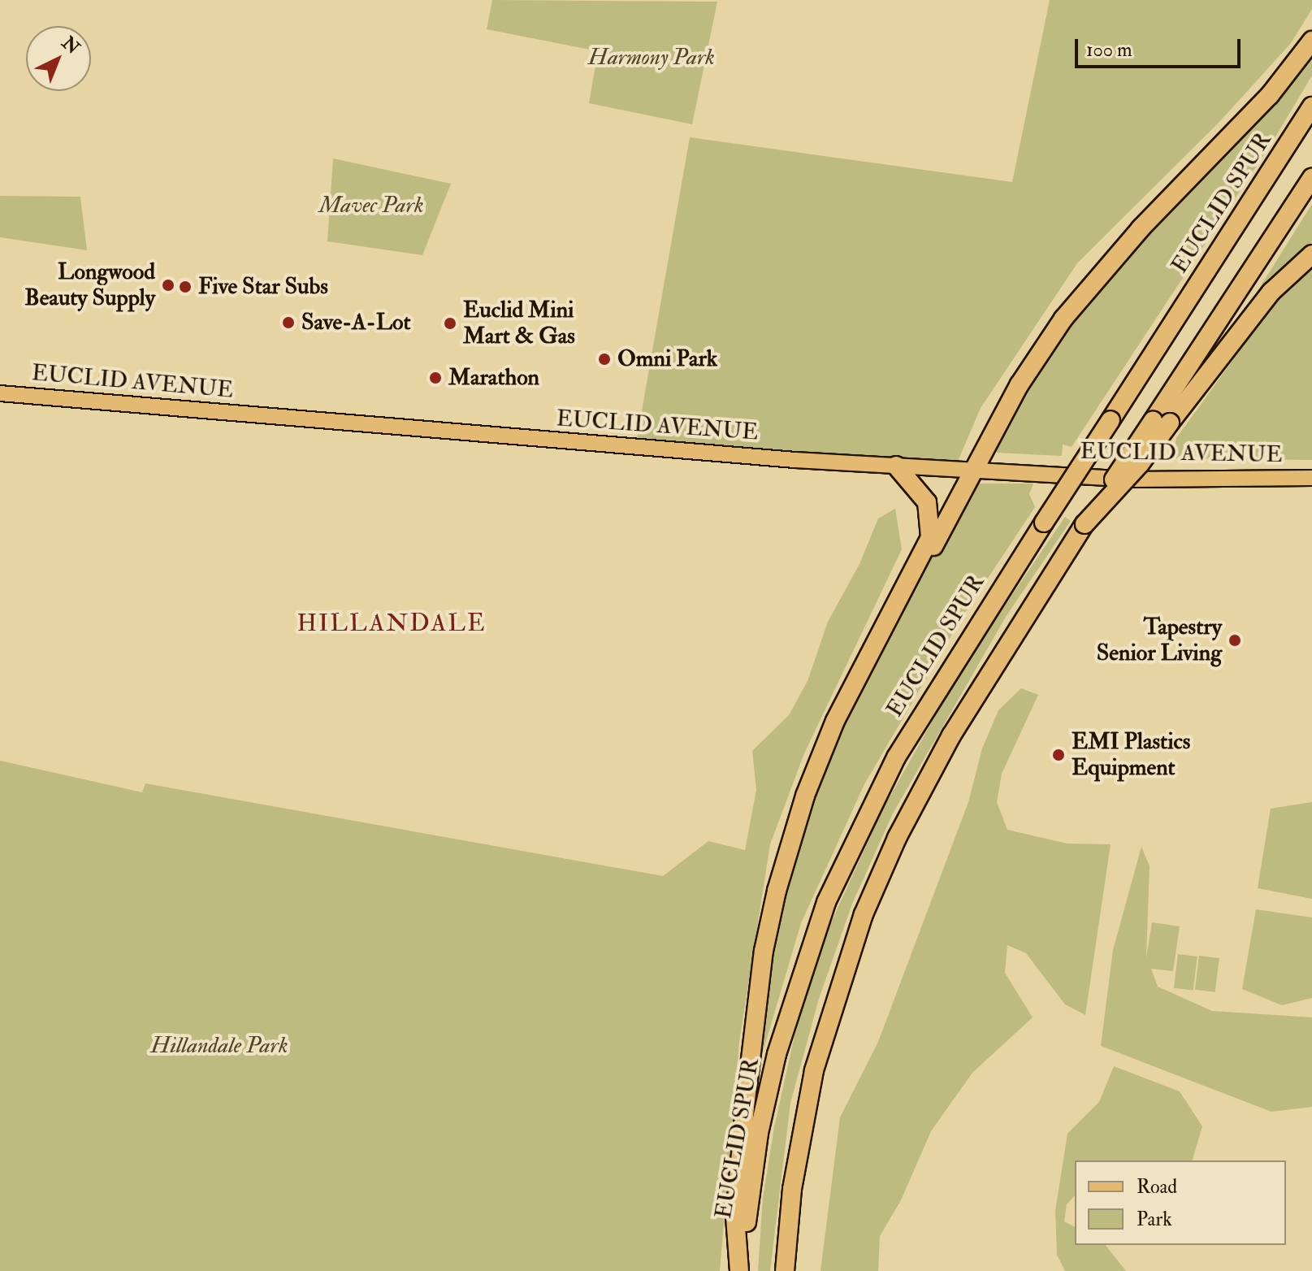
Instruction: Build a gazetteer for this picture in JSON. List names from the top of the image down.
{
  "streets": {
    "highway": ["EUCLID SPUR"],
    "main road": ["EUCLID AVENUE"]
  },
  "districts": ["HILLANDALE"],
  "parks": ["Harmony Park", "Mavec Park", "Hillandale Park"],
  "places": [
    "Longwood Beauty Supply",
    "Five Star Subs",
    "Save-A-Lot",
    "Euclid Mini Mart & Gas",
    "Omni Park",
    "Marathon",
    "Tapestry Senior Living",
    "EMI Plastics Equipment"
  ],
  "legend": ["Road", "Park"],
  "scale_bar": "100 m",
  "north": "top right"
}
